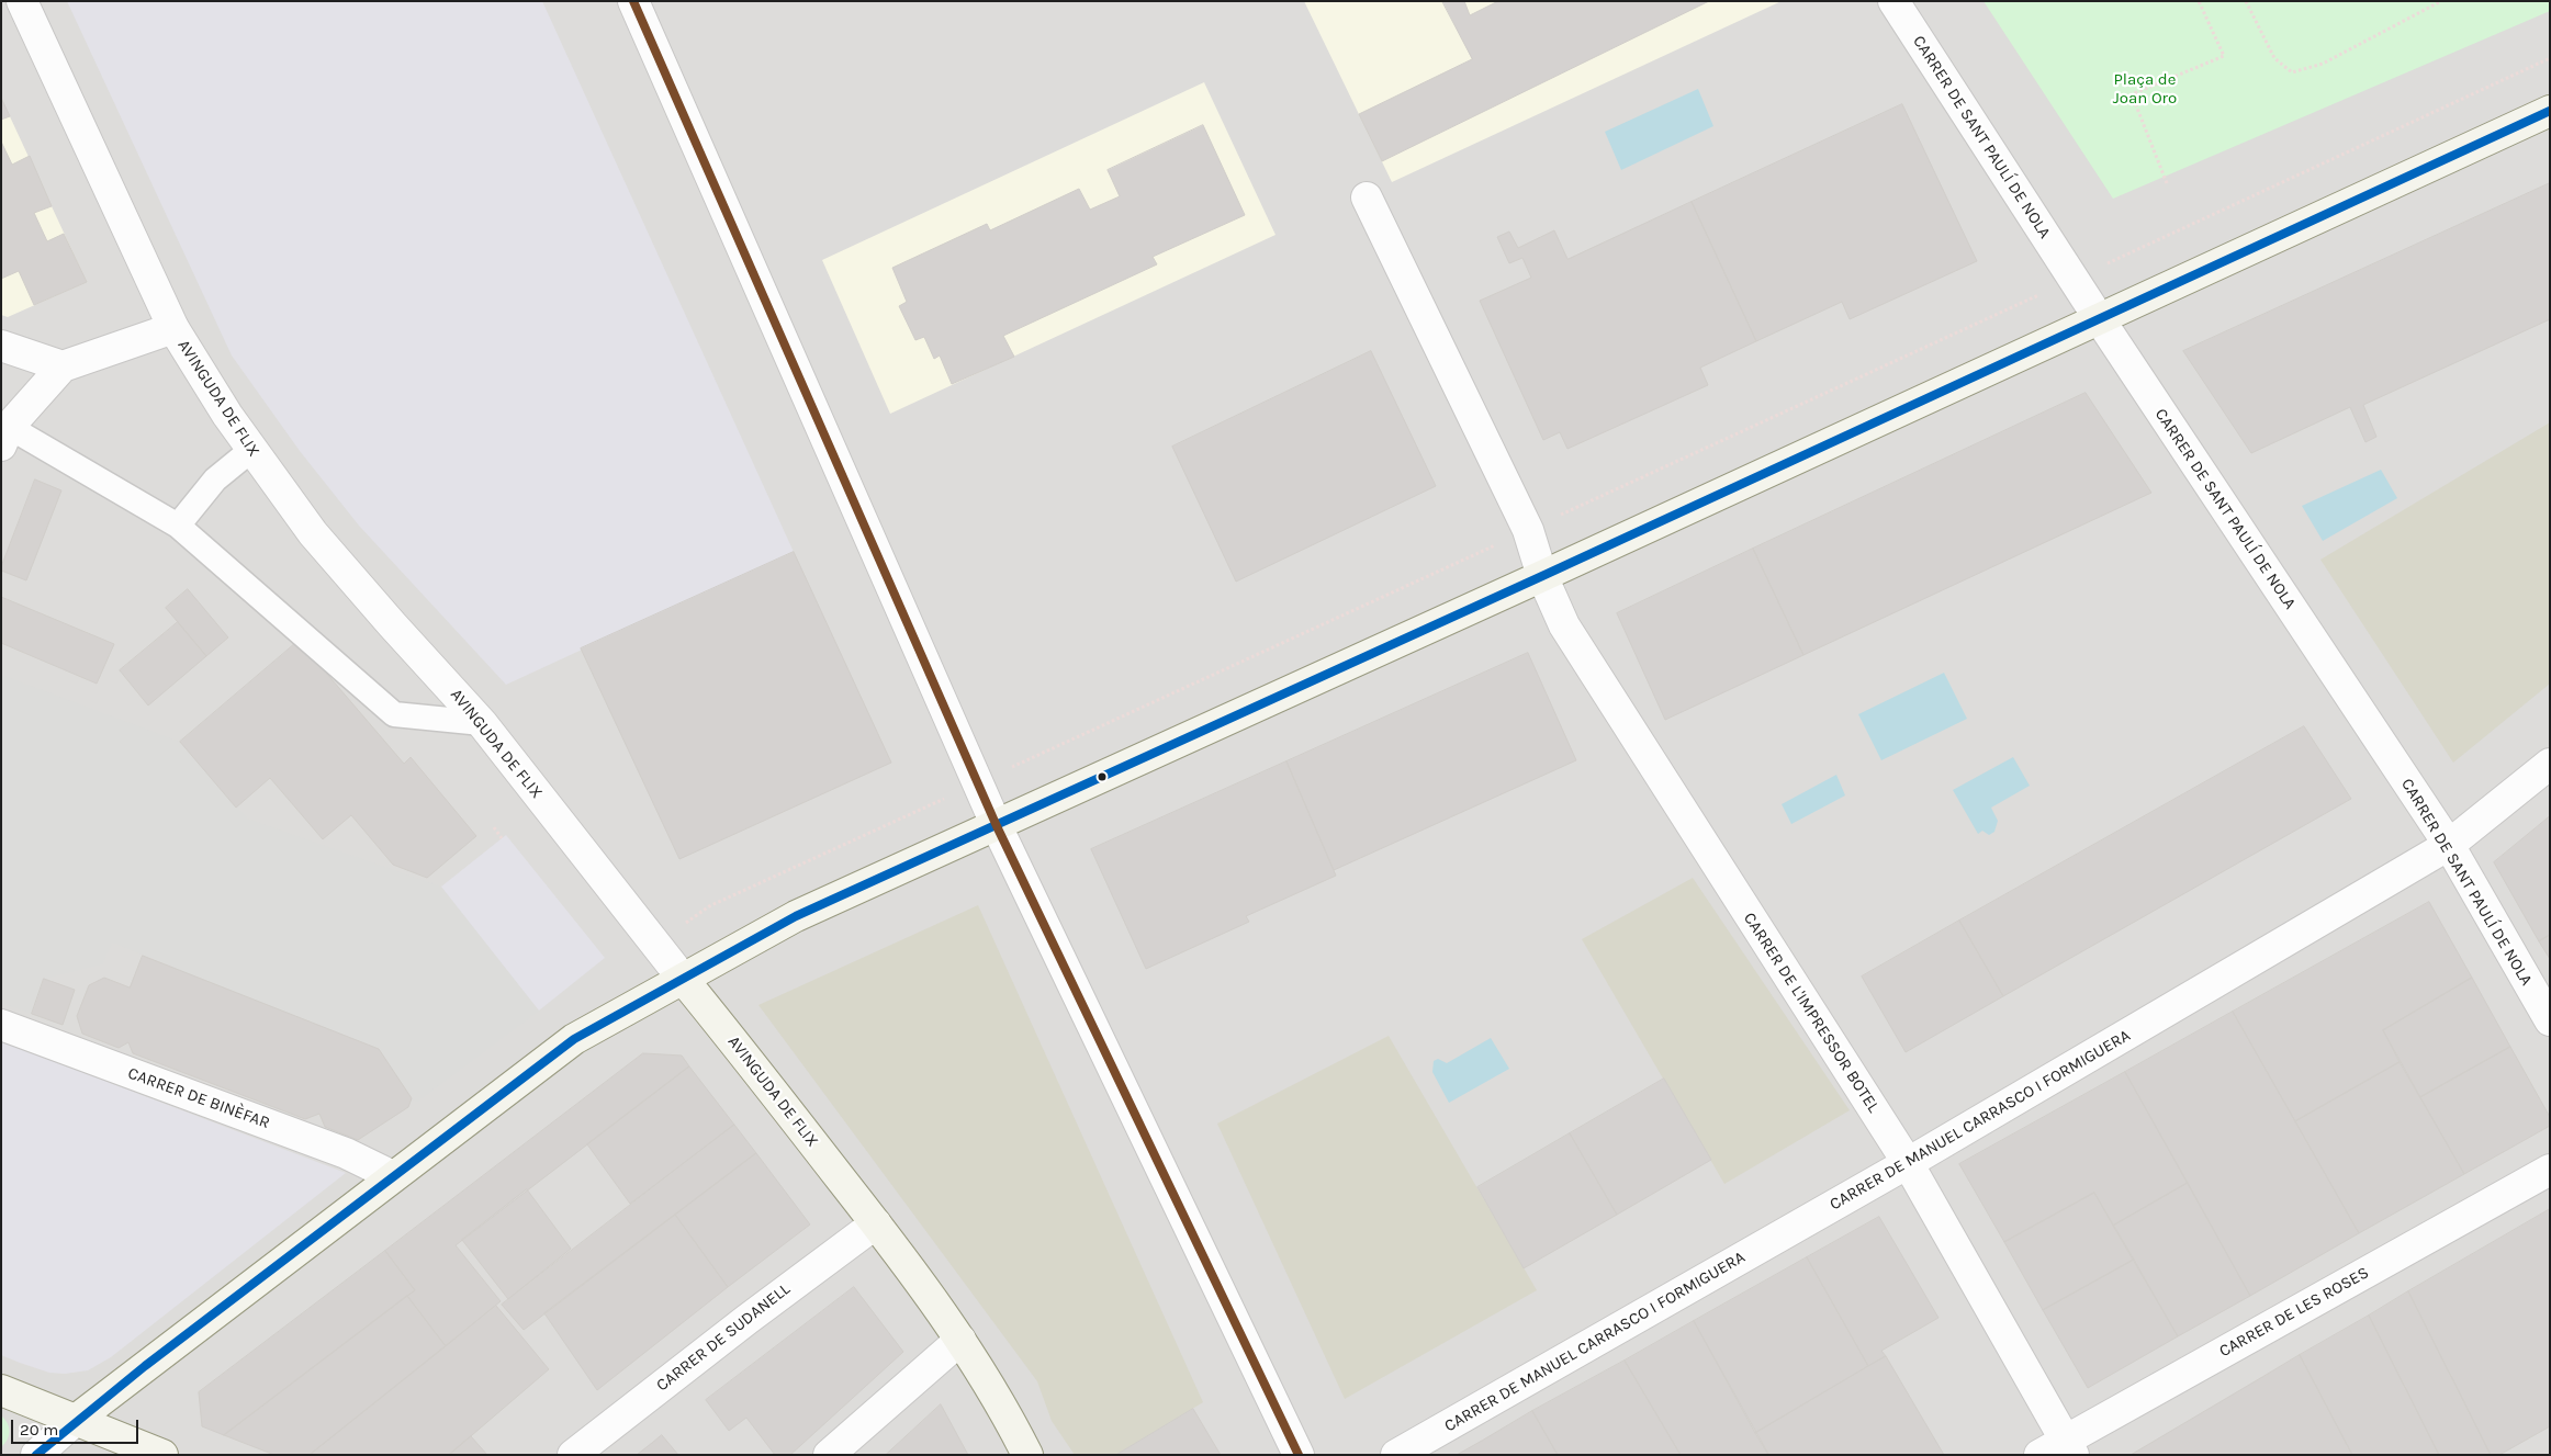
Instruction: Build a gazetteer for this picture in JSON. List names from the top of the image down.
{
  "streets": {
    "main road": ["AVINGUDA DE FLIX"],
    "street": [
      "CARRER DE SANT PAULÍ DE NOLA",
      "CARRER DE L'IMPRESSOR BOTEL",
      "CARRER DE BINÈFAR",
      "CARRER DE MANUEL CARRASCO I FORMIGUERA",
      "CARRER DE LES ROSES",
      "CARRER DE SUDANELL"
    ]
  },
  "crossings": [
    ["CARRER DE SANT PAULÍ DE NOLA", "CARRER DE MANUEL CARRASCO I FORMIGUERA"],
    ["AVINGUDA DE FLIX", "CARRER DE SUDANELL"],
    ["CARRER DE L'IMPRESSOR BOTEL", "CARRER DE MANUEL CARRASCO I FORMIGUERA"],
    ["CARRER DE L'IMPRESSOR BOTEL", "CARRER DE LES ROSES"]
  ],
  "parks": ["Plaça de Joan Oro"],
  "scale_bar": "20 m"
}
